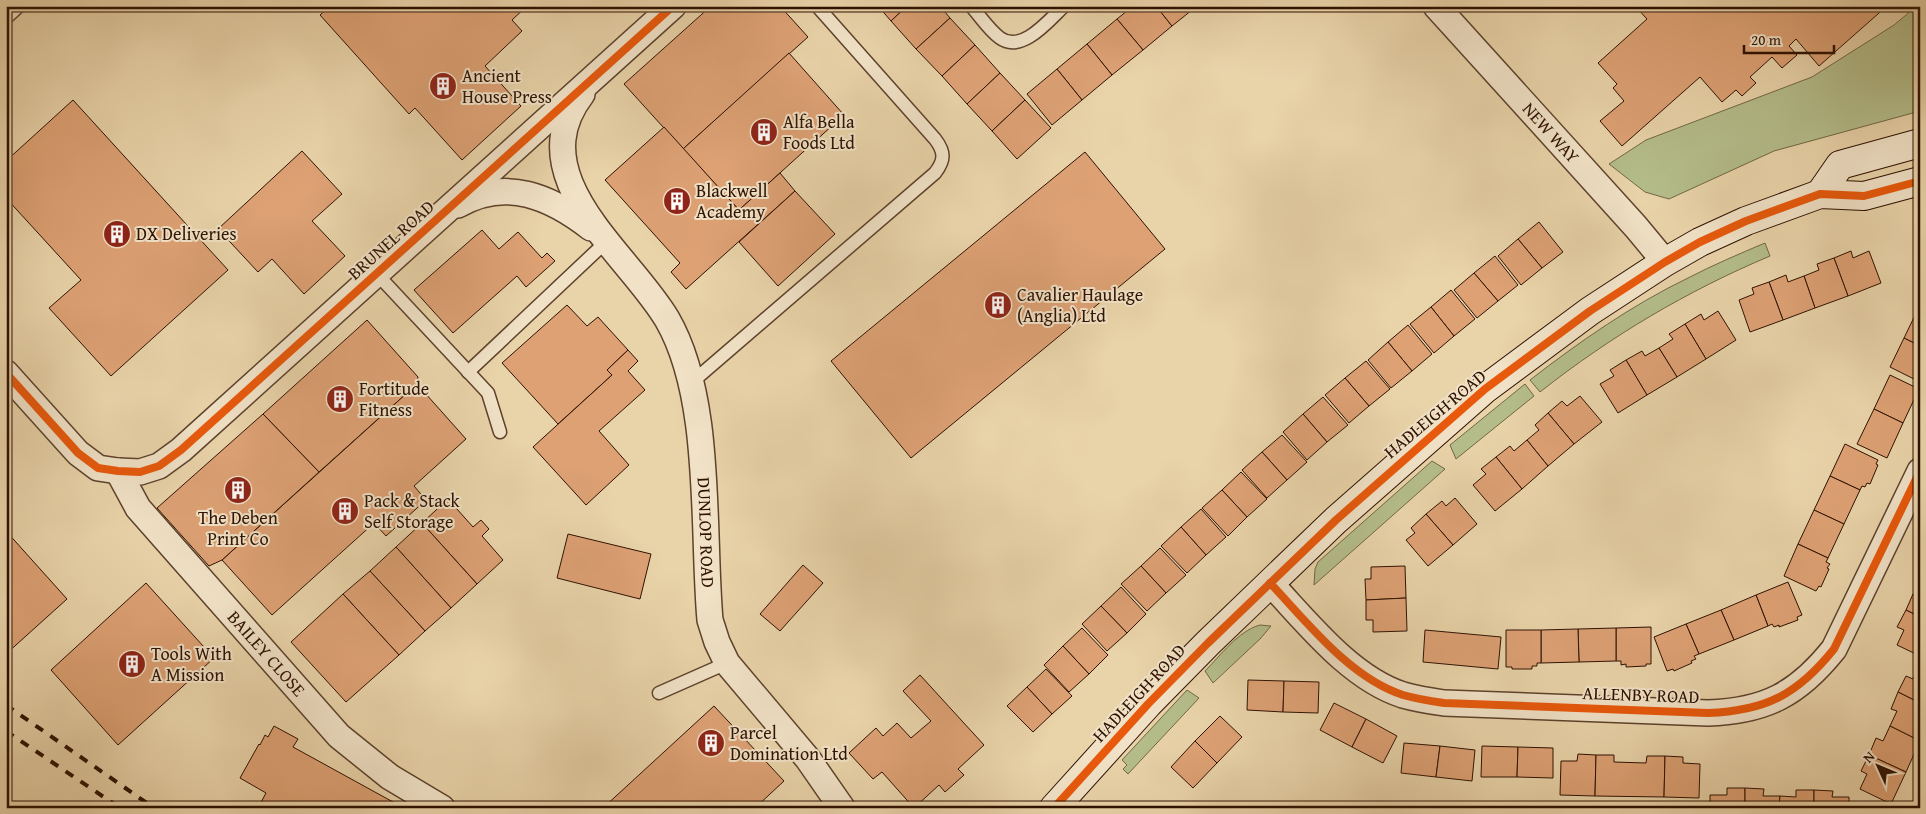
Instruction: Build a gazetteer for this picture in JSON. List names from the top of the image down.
{
  "streets": {
    "street": [
      "NEW WAY",
      "BRUNEL ROAD",
      "HADLEIGH ROAD",
      "DUNLOP ROAD",
      "BAILEY CLOSE",
      "ALLENBY ROAD"
    ]
  },
  "crossings": [
    ["NEW WAY", "HADLEIGH ROAD"],
    ["BRUNEL ROAD", "DUNLOP ROAD"],
    ["BRUNEL ROAD", "BAILEY CLOSE"],
    ["HADLEIGH ROAD", "ALLENBY ROAD"]
  ],
  "places": {
    "building": [
      "Ancient House Press",
      "Alfa Bella Foods Ltd",
      "Blackwell Academy",
      "DX Deliveries",
      "Cavalier Haulage (Anglia) Ltd",
      "Fortitude Fitness",
      "The Deben Print Co",
      "Pack & Stack Self Storage",
      "Tools With A Mission",
      "Parcel Domination Ltd"
    ]
  },
  "scale_bar": "20 m",
  "north": "top left"
}
